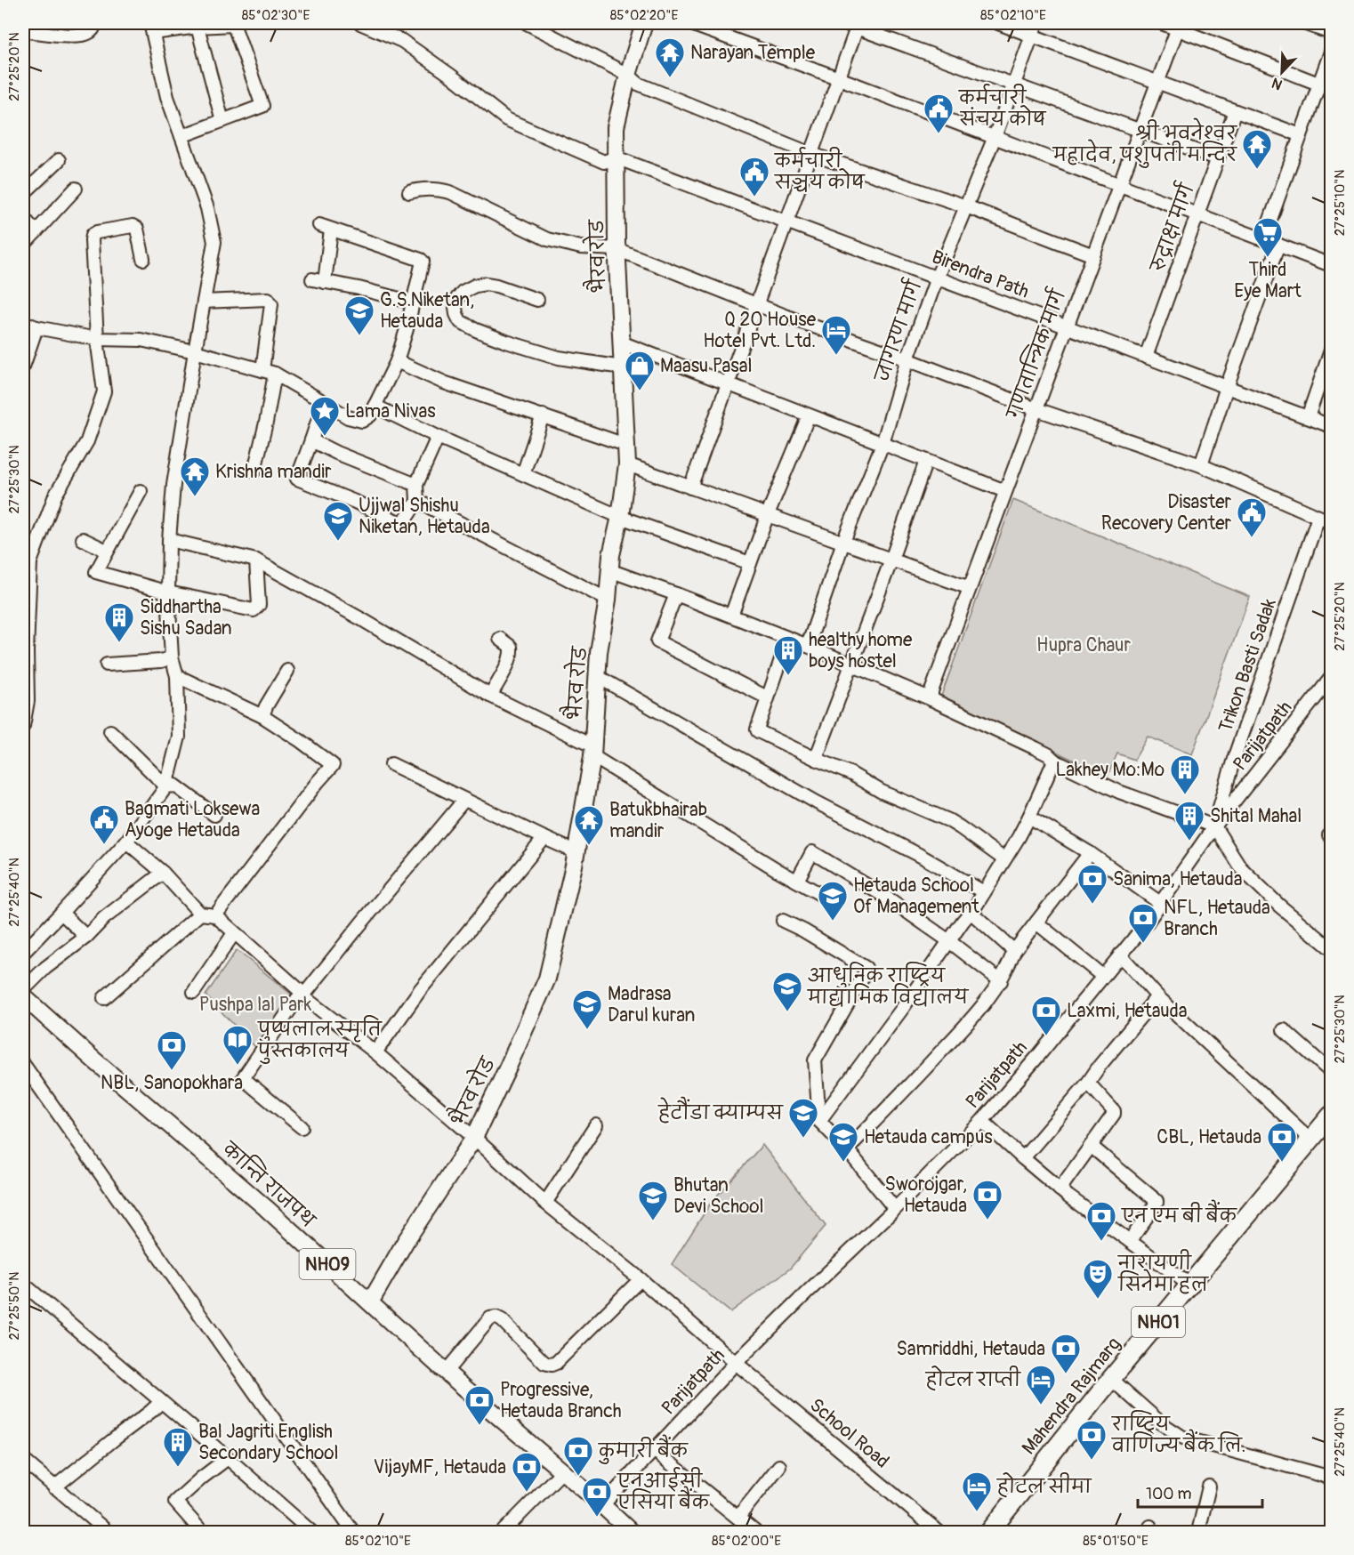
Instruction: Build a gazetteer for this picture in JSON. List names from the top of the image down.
{
  "streets": {
    "highway": ["NH01", "Mahendra Rajmarg"],
    "main road": ["भैरव रोड", "कान्ति राजपथ", "NH09"],
    "street": [
      "रुद्राक्ष मार्ग",
      "Birendra Path",
      "जागरण मार्ग",
      "गणतान्त्रिक मार्ग",
      "Trikon Basti Sadak",
      "Parijatpath",
      "School Road"
    ]
  },
  "crossings": [
    ["रुद्राक्ष मार्ग", "Birendra Path"],
    ["भैरव रोड", "Birendra Path"],
    ["भैरव रोड", "कान्ति राजपथ"],
    ["भैरव रोड", "School Road"],
    ["Birendra Path", "जागरण मार्ग"],
    ["Birendra Path", "गणतान्त्रिक मार्ग"],
    ["Trikon Basti Sadak", "Parijatpath"],
    ["Parijatpath", "कान्ति राजपथ"],
    ["Parijatpath", "School Road"]
  ],
  "parks": ["Hupra Chaur", "Pushpa lal Park"],
  "places": {
    "temple": [
      "Narayan Temple",
      "श्री भुवनेश्वर महादेव, पशुपती मन्दिर",
      "Krishna mandir",
      "Batukbhairab mandir"
    ],
    "public building": [
      "कर्मचारी संचय कोष",
      "कर्मचारी सञ्चय कोष",
      "Disaster Recovery Center",
      "Bagmati Loksewa Ayoge Hetauda"
    ],
    "supermarket": ["Third Eye Mart"],
    "school or university": [
      "G.S.Niketan, Hetauda",
      "Ujjwal Shishu Niketan, Hetauda",
      "Hetauda School Of Management",
      "आधुनिक राष्ट्रिय माद्यामिक विद्यालय",
      "Madrasa Darul kuran",
      "हेटौंडा क्याम्पस",
      "Hetauda campus",
      "Bhutan Devi School"
    ],
    "hotel": ["Q 20 House Hotel Pvt. Ltd.", "होटल राप्ती", "होटल सीमा"],
    "shop": ["Maasu Pasal"],
    "place": ["Lama Nivas"],
    "building": [
      "Siddhartha Sishu Sadan",
      "healthy home boys hostel",
      "Lakhey Mo:Mo",
      "Shital Mahal",
      "Bal Jagriti English Secondary School"
    ],
    "bank": [
      "Sanima, Hetauda",
      "NFL, Hetauda Branch",
      "Laxmi, Hetauda",
      "NBL, Sanopokhara",
      "CBL, Hetauda",
      "Sworojgar, Hetauda",
      "एन एम बी बैंक",
      "Samriddhi, Hetauda",
      "Progressive, Hetauda Branch",
      "राष्ट्रिय वाणिज्य बैंक लि.",
      "कुमारी बैंक",
      "VijayMF, Hetauda",
      "एनआईसी एसिया बैंक"
    ],
    "library": ["पुष्पलाल स्मृति पुस्तकालय"],
    "theatre": ["नारायणी सिनेमा हल"]
  },
  "scale_bar": "100 m",
  "north": "bottom left",
  "coordinates": [
    "85°02'30\"E",
    "85°02'20\"E",
    "85°02'10\"E",
    "27°25'20\"N",
    "27°25'10\"N",
    "27°25'30\"N",
    "27°25'40\"N",
    "27°25'50\"N",
    "85°02'00\"E",
    "85°01'50\"E"
  ]
}
